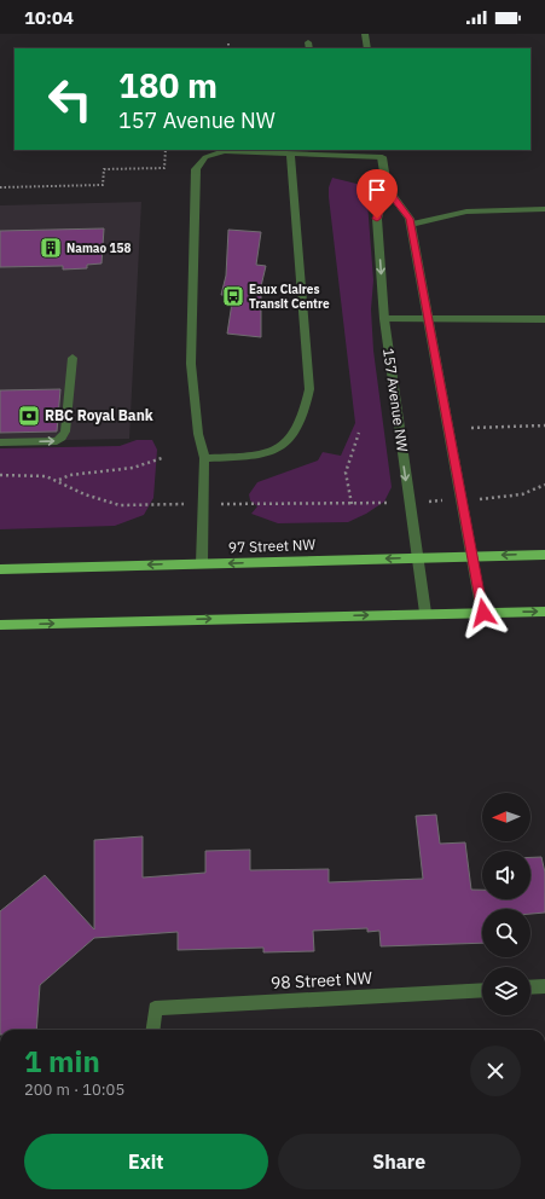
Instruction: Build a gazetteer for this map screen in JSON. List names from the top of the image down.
{
  "streets": {
    "main road": ["97 Street NW"],
    "street": ["157 Avenue NW", "98 Street NW"]
  },
  "crossings": [
    ["157 Avenue NW", "97 Street NW"]
  ],
  "places": {
    "building": ["Namao 158"],
    "bus stop": ["Eaux Claires Transit Centre"],
    "bank": ["RBC Royal Bank"]
  },
  "north": "left",
  "page": {
    "status": "10:04",
    "turn": ["180 m", "157 Avenue NW"],
    "heading": ["1 min", "200 m · 10:05"],
    "buttons": ["Exit", "Share"]
  }
}
